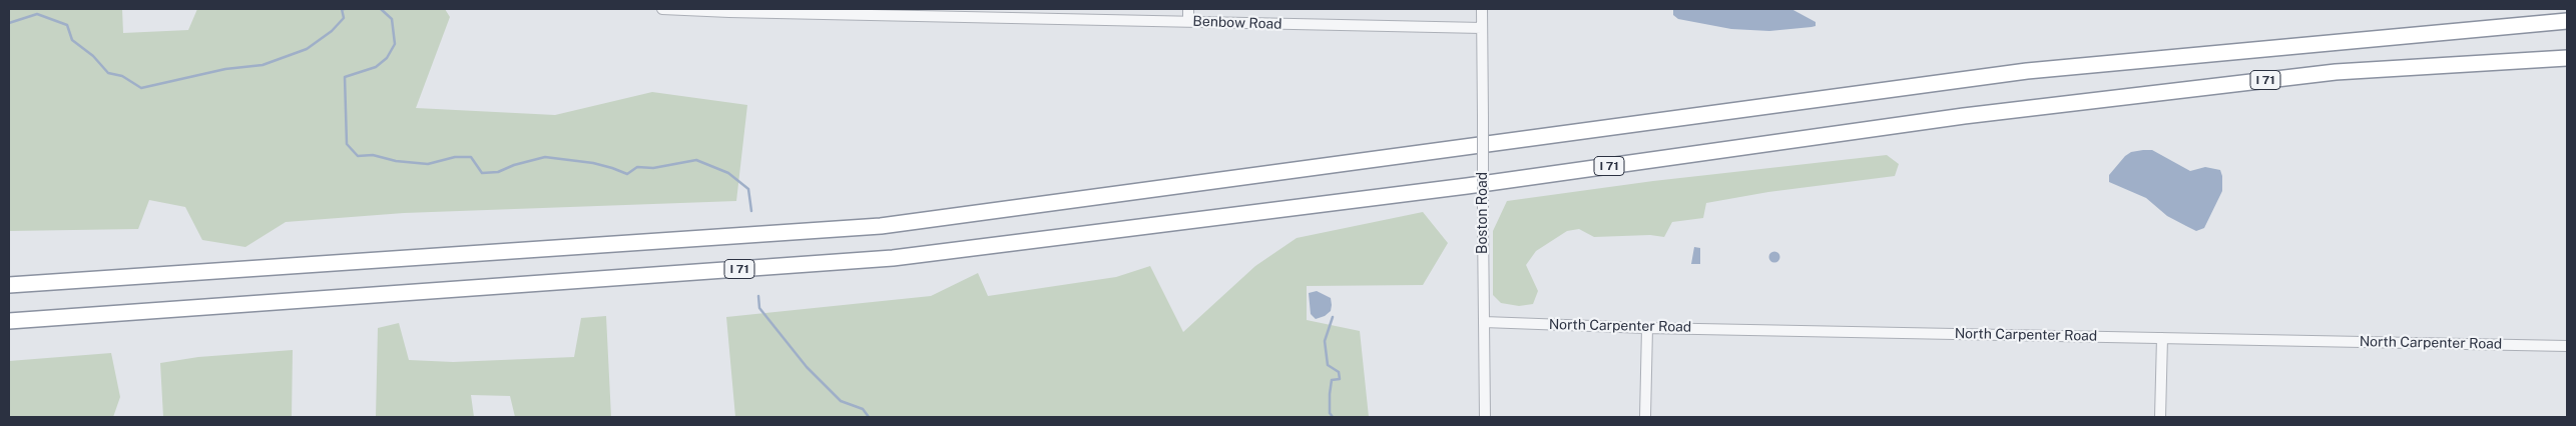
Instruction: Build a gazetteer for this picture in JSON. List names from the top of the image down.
{
  "streets": {
    "highway": ["I 71"],
    "street": ["Benbow Road", "Boston Road", "North Carpenter Road"]
  },
  "crossings": [
    ["Benbow Road", "Boston Road"],
    ["Boston Road", "North Carpenter Road"]
  ]
}
